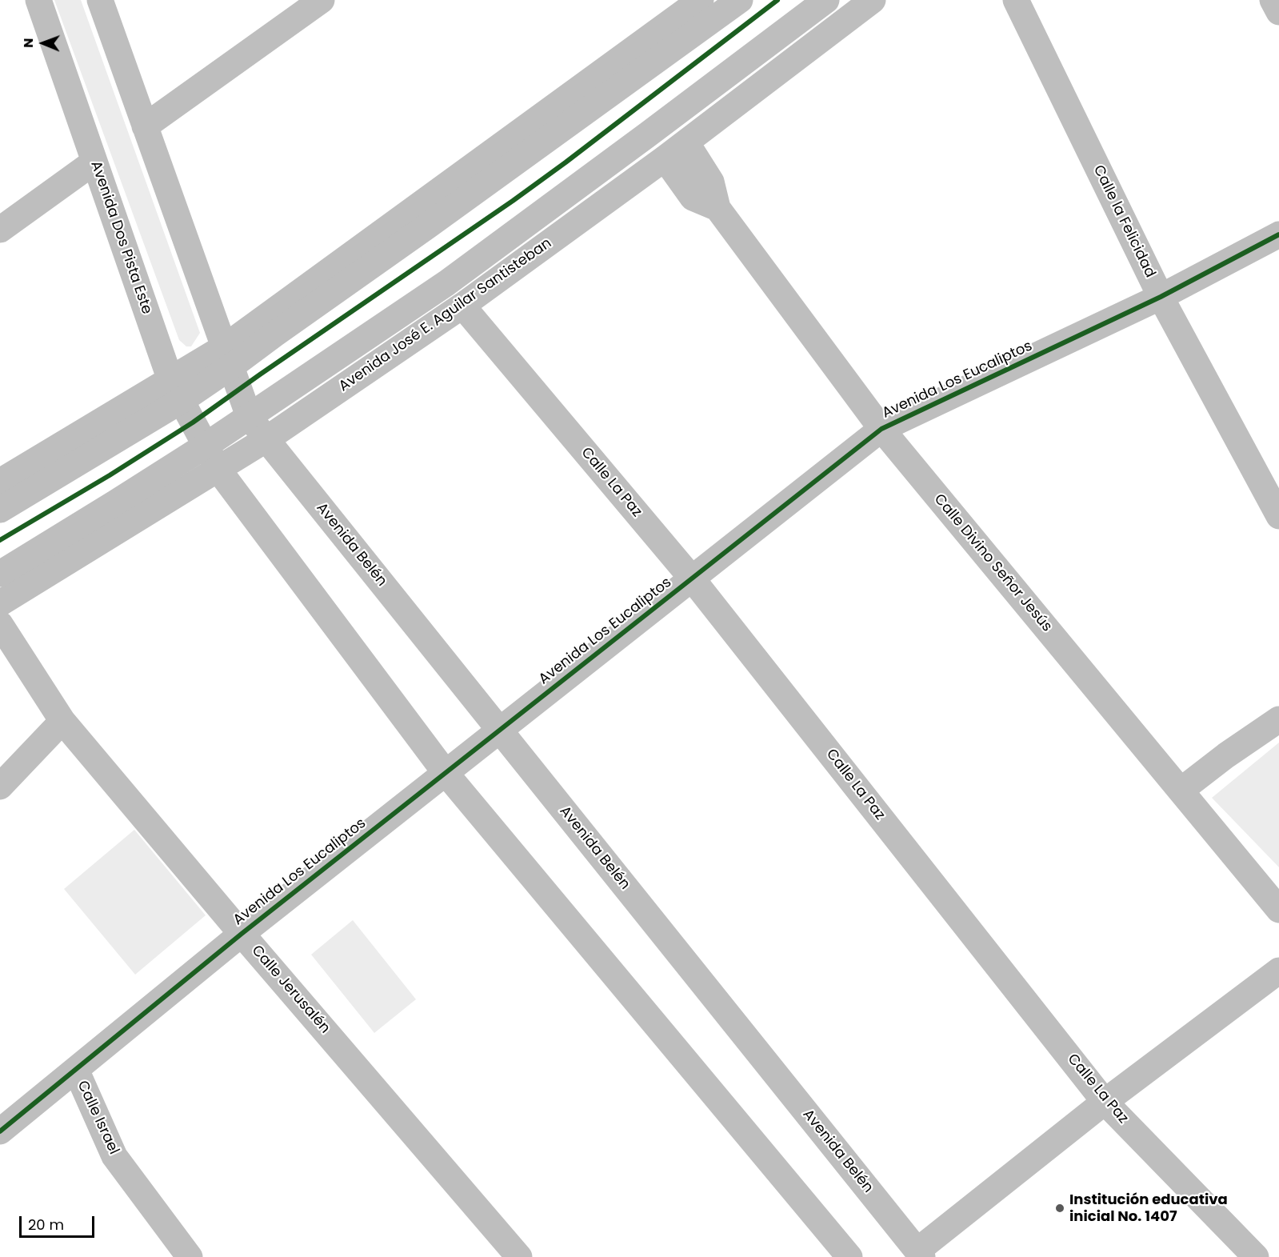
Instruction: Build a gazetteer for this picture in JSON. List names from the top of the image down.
{
  "streets": {
    "street": [
      "Calle la Felicidad",
      "Avenida Dos Pista Este",
      "Avenida José E. Aguilar Santisteban",
      "Avenida Los Eucaliptos",
      "Calle La Paz",
      "Avenida Belén",
      "Calle Divino Señor Jesús",
      "Calle Jerusalén",
      "Calle Israel"
    ]
  },
  "crossings": [
    ["Calle la Felicidad", "Avenida Los Eucaliptos"],
    ["Avenida Dos Pista Este", "Avenida José E. Aguilar Santisteban"],
    ["Avenida José E. Aguilar Santisteban", "Calle La Paz"],
    ["Avenida José E. Aguilar Santisteban", "Avenida Belén"],
    ["Avenida José E. Aguilar Santisteban", "Calle Divino Señor Jesús"],
    ["Avenida Los Eucaliptos", "Calle La Paz"],
    ["Avenida Los Eucaliptos", "Avenida Belén"],
    ["Avenida Los Eucaliptos", "Calle Divino Señor Jesús"],
    ["Avenida Los Eucaliptos", "Calle Jerusalén"],
    ["Avenida Los Eucaliptos", "Calle Israel"]
  ],
  "places": ["Institución educativa inicial No. 1407"],
  "scale_bar": "20 m",
  "north": "left"
}
